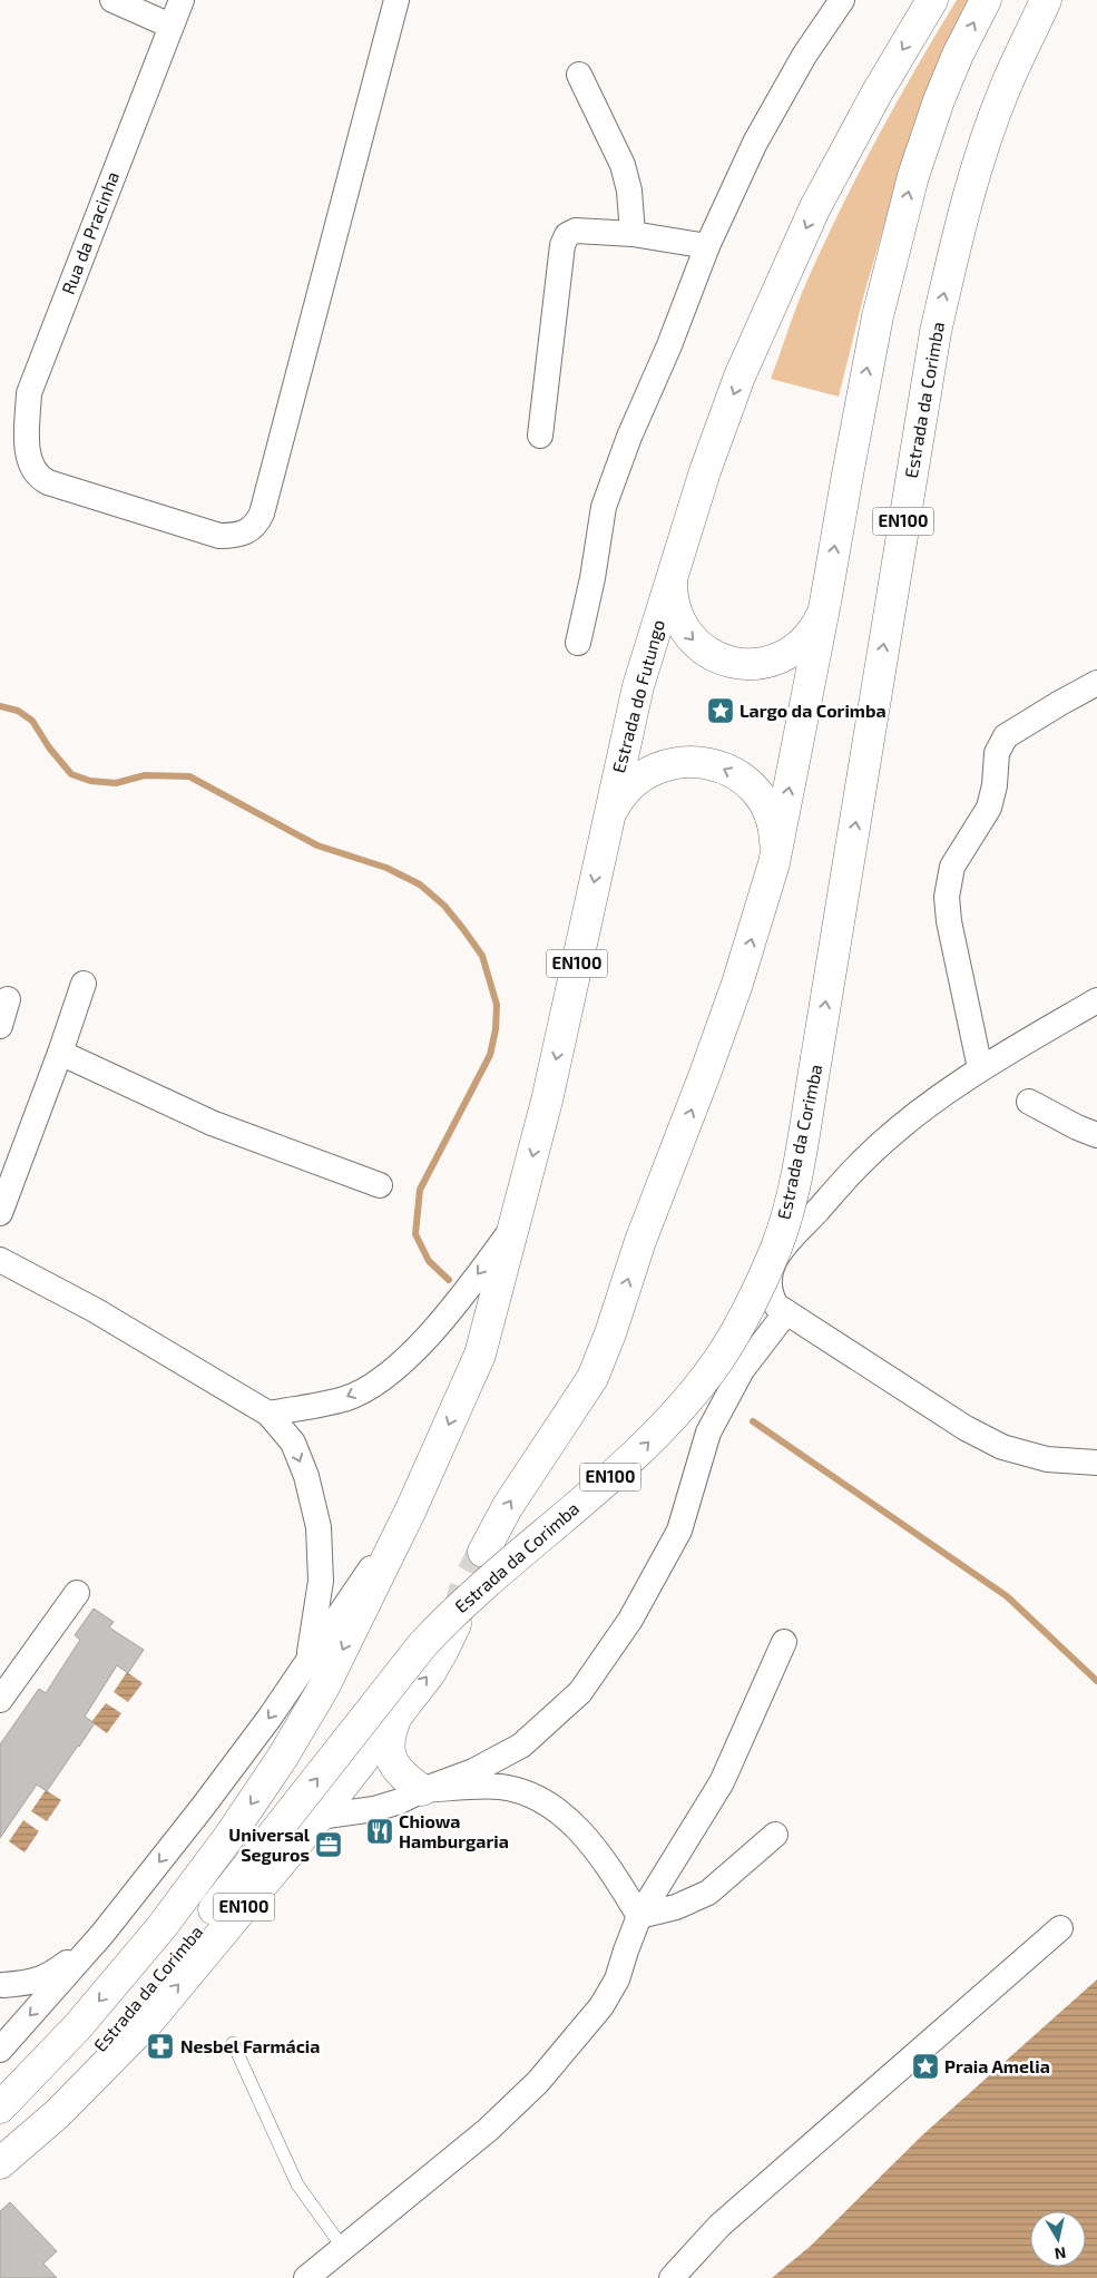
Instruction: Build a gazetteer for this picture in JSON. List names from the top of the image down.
{
  "streets": {
    "main road": ["Estrada da Corimba", "EN100", "Estrada do Futungo"],
    "street": ["Rua da Pracinha"]
  },
  "crossings": [
    ["Estrada da Corimba", "EN100"],
    ["Estrada da Corimba", "Estrada do Futungo"],
    ["EN100", "Estrada do Futungo"]
  ],
  "places": {
    "place": ["Largo da Corimba", "Praia Amelia"],
    "restaurant": ["Chiowa Hamburgaria"],
    "office": ["Universal Seguros"],
    "pharmacy": ["Nesbel Farmácia"]
  },
  "north": "bottom"
}
